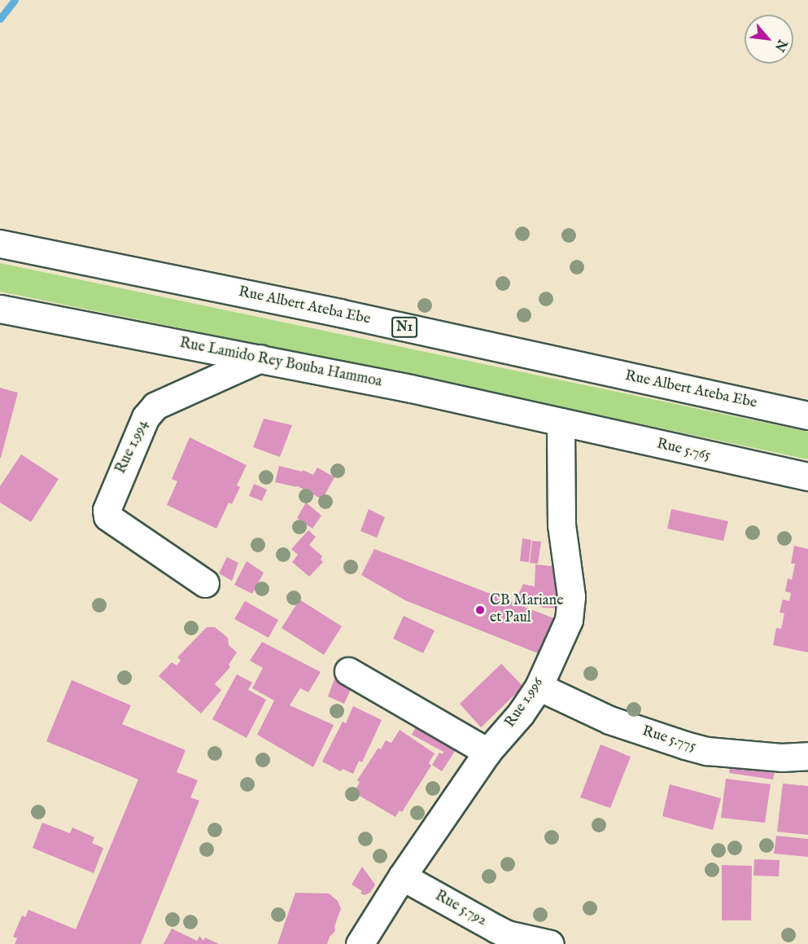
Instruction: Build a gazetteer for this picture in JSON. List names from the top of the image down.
{
  "streets": {
    "main road": [
      "Rue Albert Ateba Ebe",
      "N1",
      "Rue Lamido Rey Bouba Hammoa",
      "Rue 1.994",
      "Rue 5.765",
      "Rue 1.996",
      "Rue 5.775",
      "Rue 5.792"
    ]
  },
  "crossings": [
    ["Rue Lamido Rey Bouba Hammoa", "Rue 1.994"],
    ["Rue Lamido Rey Bouba Hammoa", "Rue 5.765"],
    ["Rue Lamido Rey Bouba Hammoa", "Rue 1.996"],
    ["Rue 5.765", "Rue 1.996"],
    ["Rue 1.996", "Rue 5.775"],
    ["Rue 1.996", "Rue 5.792"]
  ],
  "places": ["CB Mariane et Paul"],
  "north": "bottom right"
}
